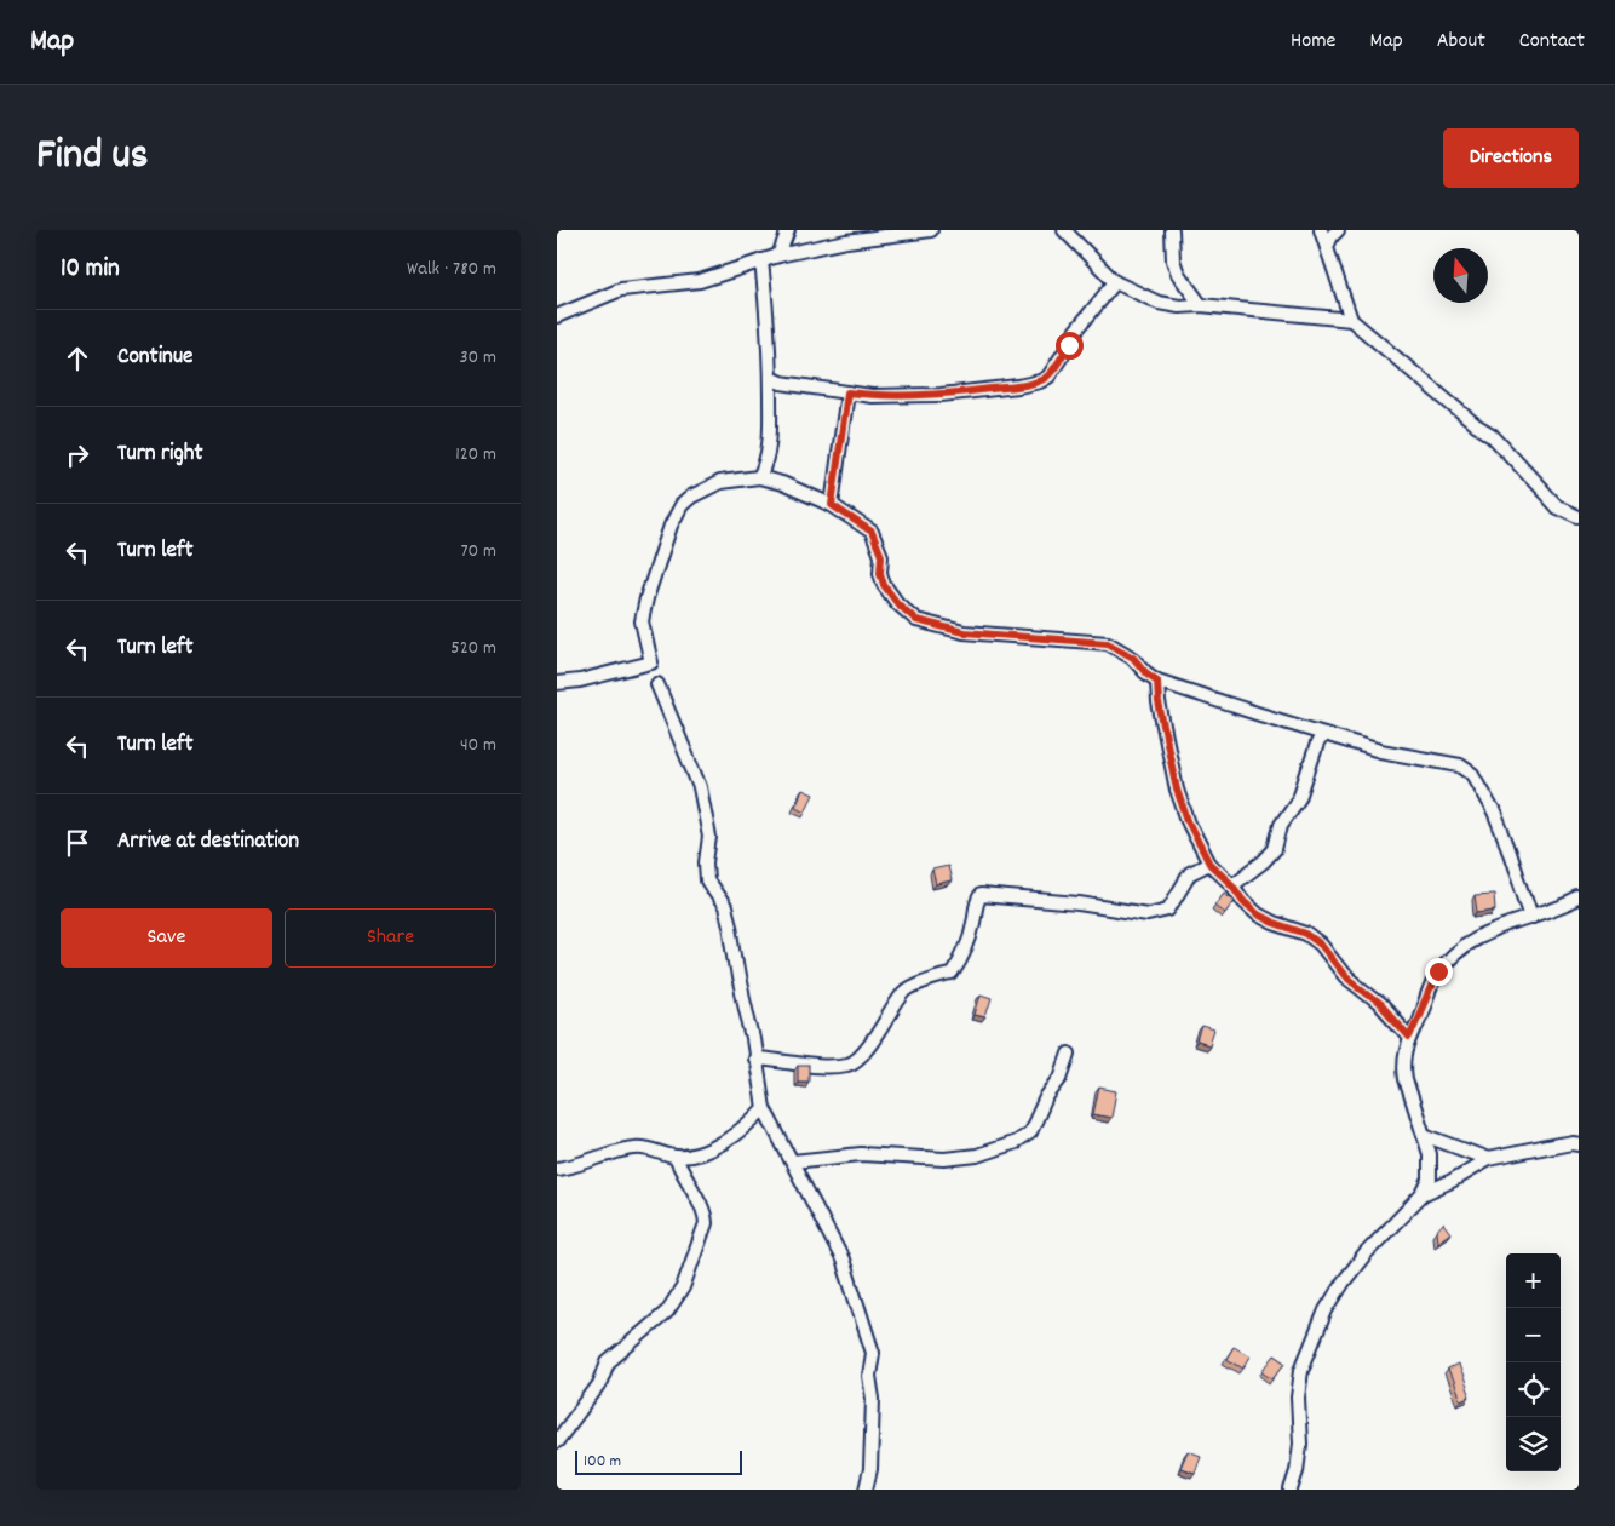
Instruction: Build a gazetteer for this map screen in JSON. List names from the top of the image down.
{
  "scale_bar": "100 m",
  "north": "top",
  "page": {
    "header": "Map",
    "nav": [
      "Home",
      "Map",
      "About",
      "Contact"
    ],
    "title": "Find us",
    "buttons": [
      "Directions",
      ["Save", "Share"]
    ],
    "heading": ["10 min", "Walk · 780 m"],
    "list": [
      ["Continue", "30 m"],
      ["Turn right", "120 m"],
      ["Turn left", "70 m"],
      ["Turn left", "520 m"],
      ["Turn left", "40 m"],
      "Arrive at destination"
    ],
    "map_buttons": ["+", "−"],
    "scale": "100 m"
  }
}
